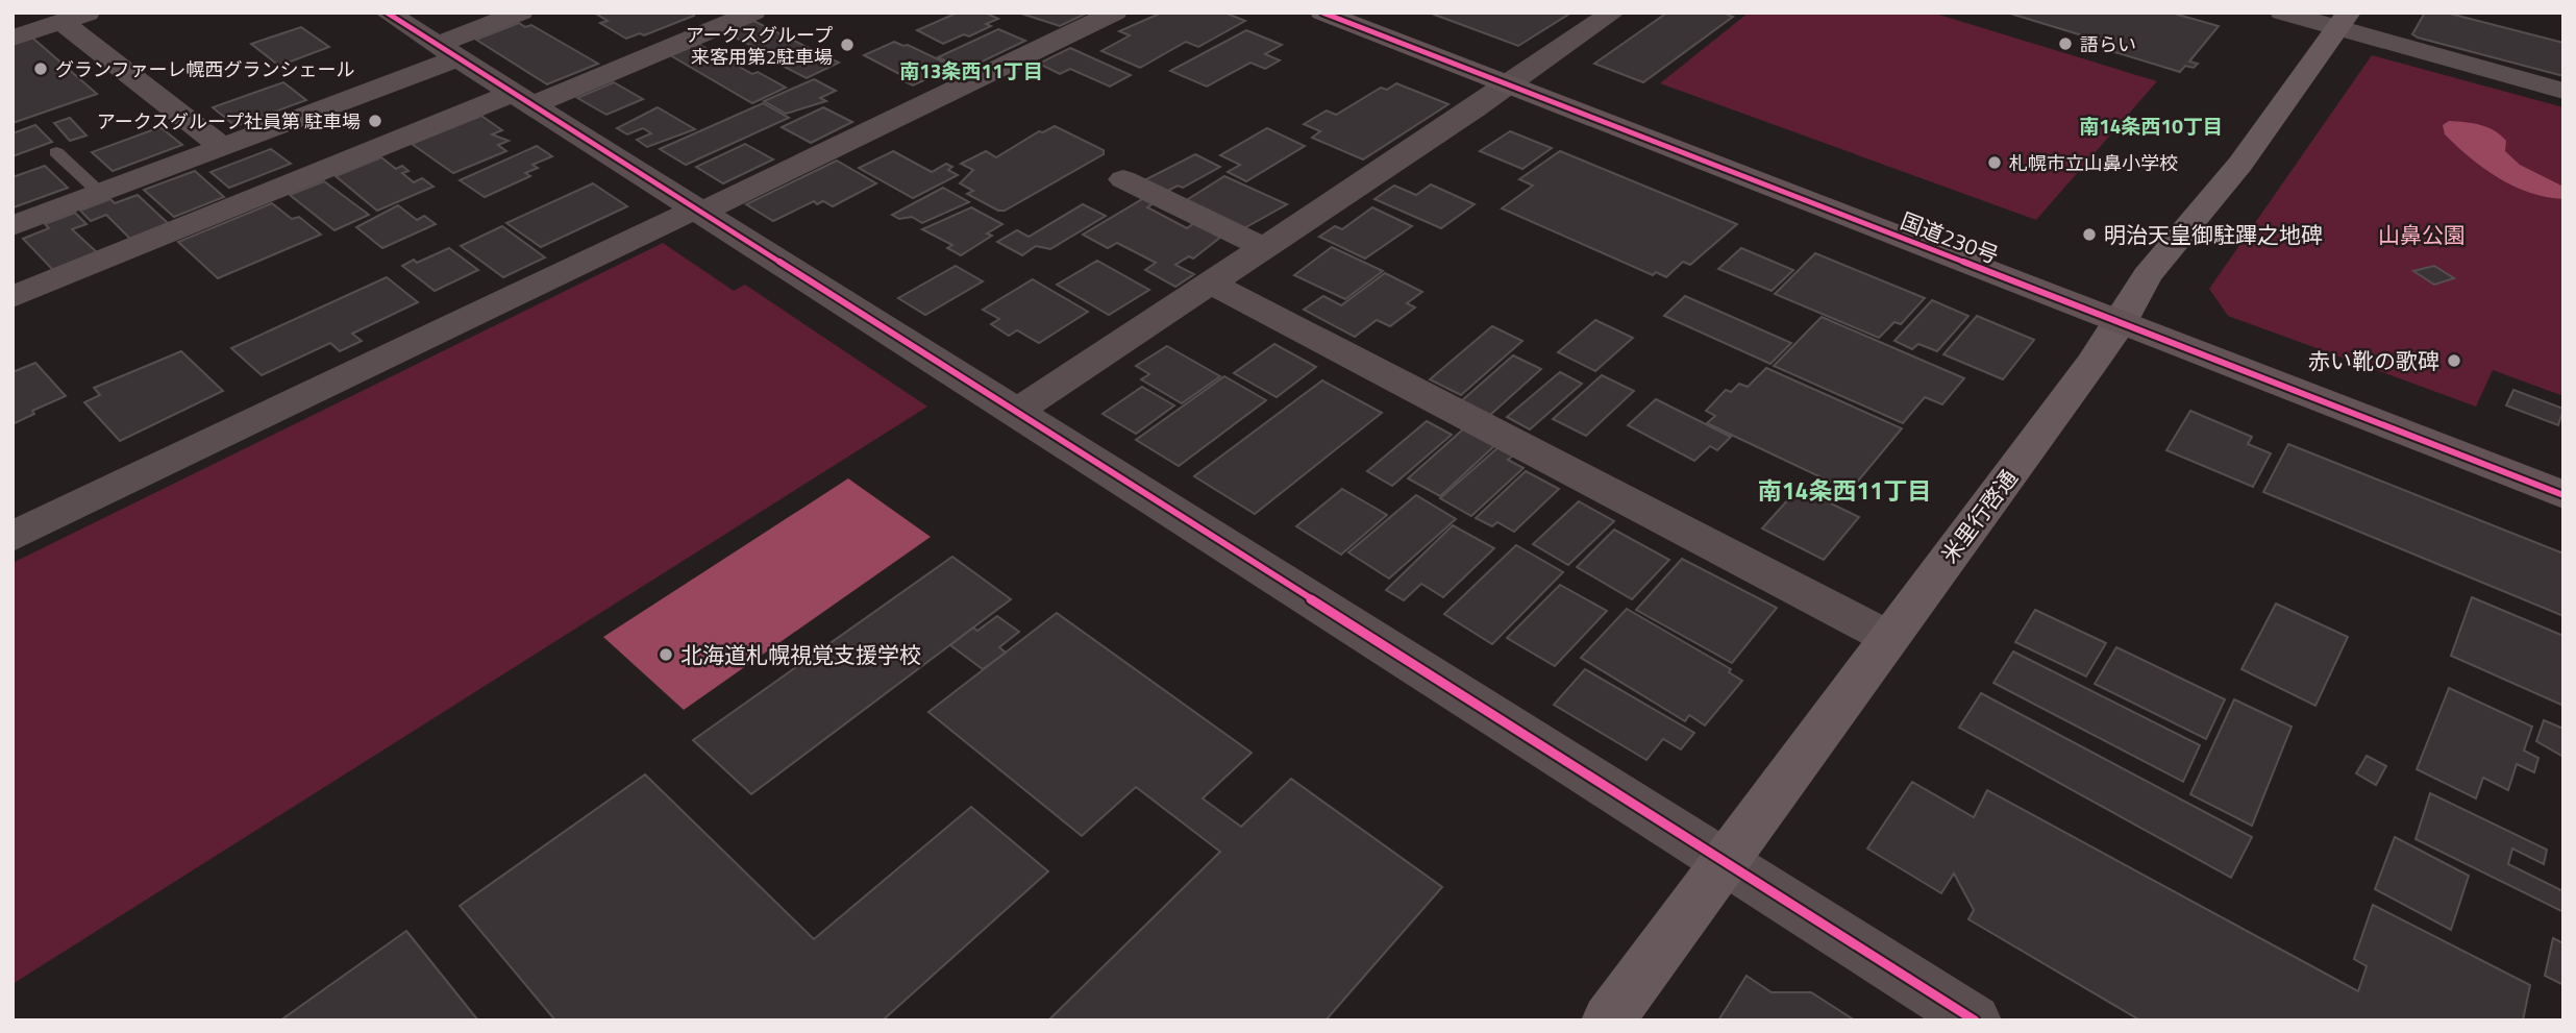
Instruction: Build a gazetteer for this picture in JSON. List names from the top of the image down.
{
  "streets": {
    "highway": ["国道230号"],
    "street": ["米里行啓通"]
  },
  "crossings": [
    ["国道230号", "米里行啓通"]
  ],
  "districts": ["南13条西11丁目", "南14条西10丁目", "南14条西11丁目"],
  "parks": ["山鼻公園"],
  "places": [
    "語らい",
    "アークスグループ 来客用第2駐車場",
    "グランファーレ幌西グランシェール",
    "アークスグループ社員第 駐車場",
    "札幌市立山鼻小学校",
    "明治天皇御駐蹕之地碑",
    "赤い靴の歌碑",
    "北海道札幌視覚支援学校"
  ]
}
